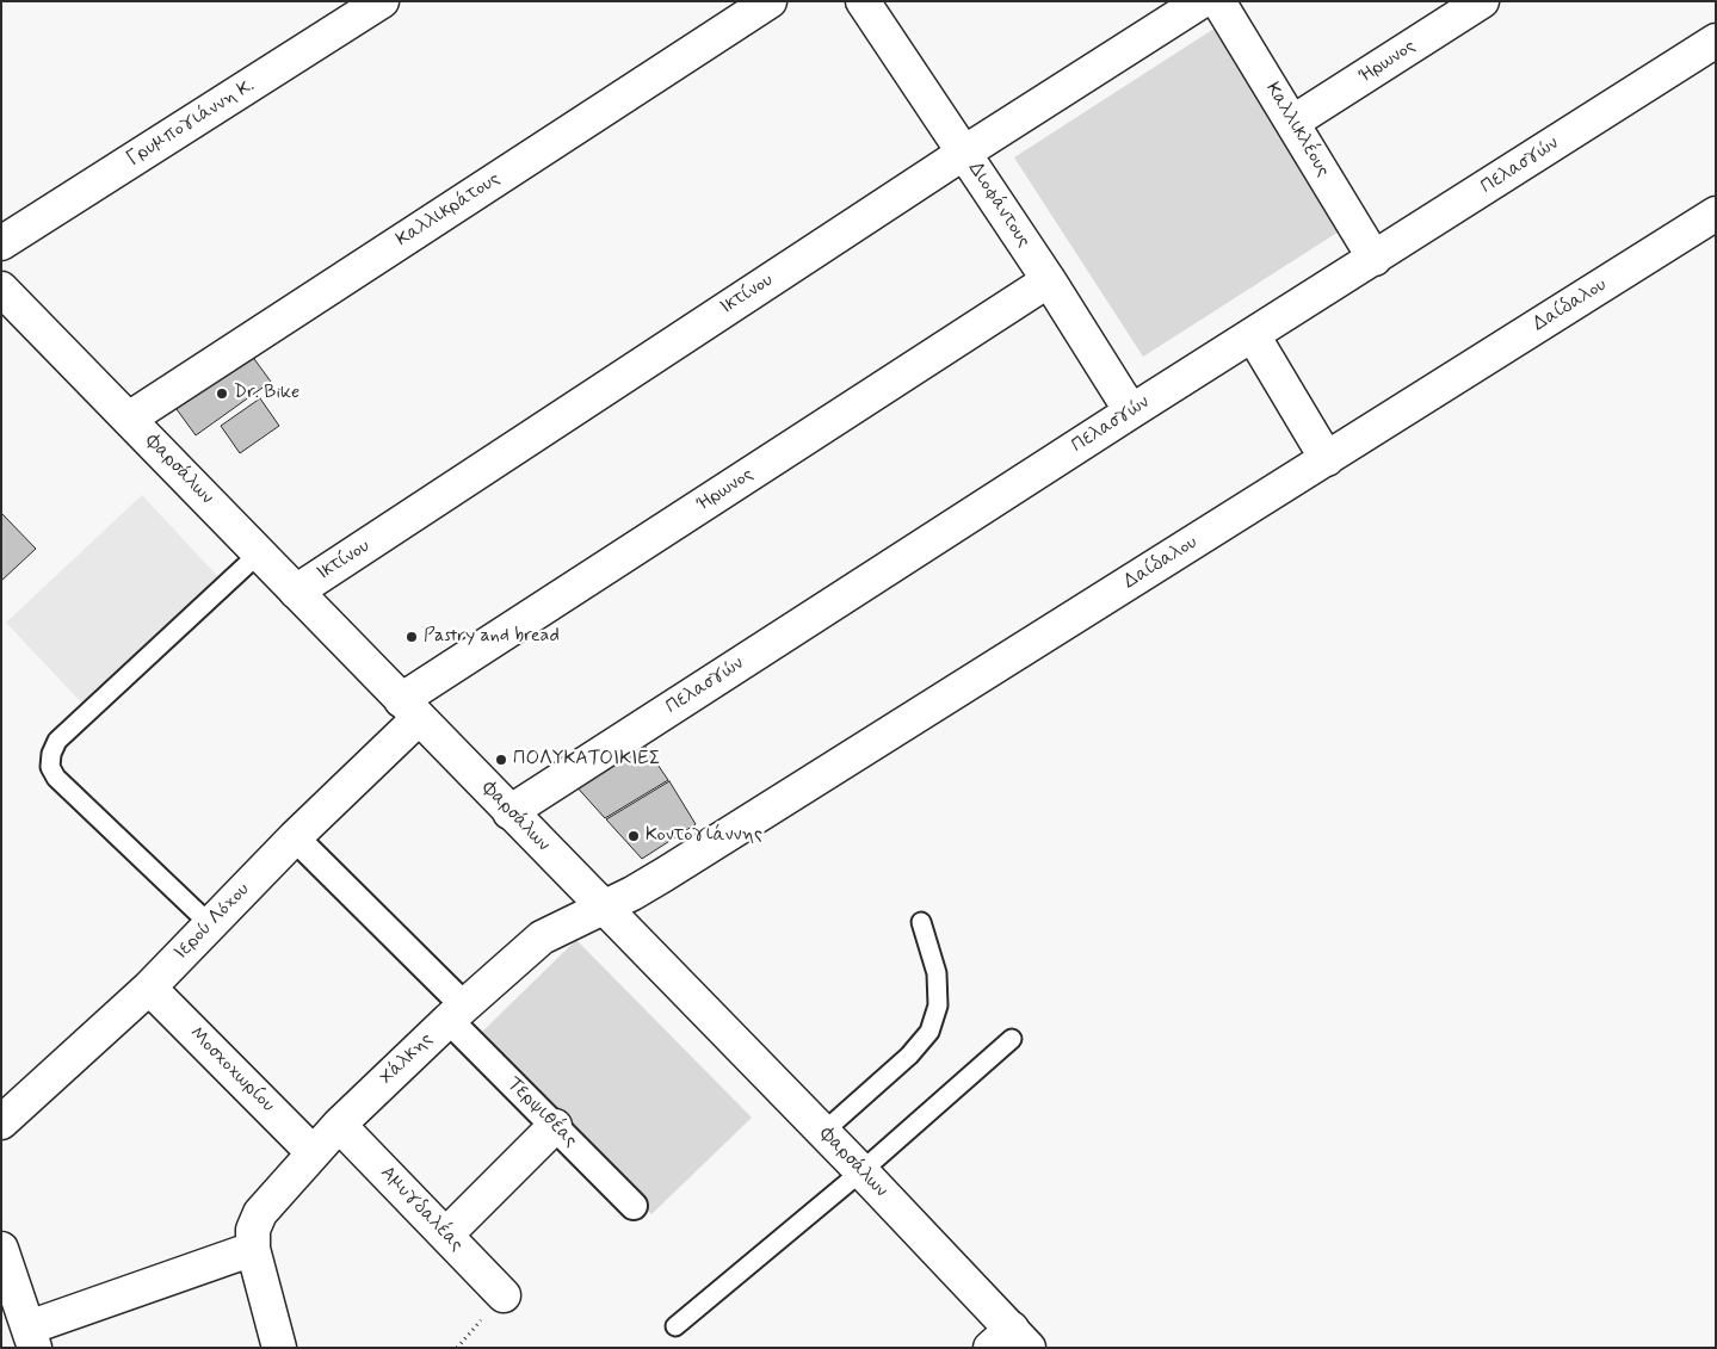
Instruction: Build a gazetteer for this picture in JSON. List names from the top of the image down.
{
  "streets": {
    "street": [
      "Ήρωνος",
      "Γρυμπογιάννη Κ.",
      "Καλλικλέους",
      "Πελασγών",
      "Διοφάντους",
      "Καλλικράτους",
      "Ικτίνου",
      "Δαίδαλου",
      "Φαρσάλων",
      "Ιερού Λόχου",
      "Χάλκης",
      "Μοσχοχωρίου",
      "Τερψιθέας",
      "Αμυγδαλέας"
    ]
  },
  "crossings": [
    ["Ήρωνος", "Καλλικλέους"],
    ["Ήρωνος", "Διοφάντους"],
    ["Ήρωνος", "Φαρσάλων"],
    ["Ήρωνος", "Ιερού Λόχου"],
    ["Καλλικλέους", "Πελασγών"],
    ["Πελασγών", "Διοφάντους"],
    ["Πελασγών", "Φαρσάλων"],
    ["Διοφάντους", "Ικτίνου"],
    ["Καλλικράτους", "Φαρσάλων"],
    ["Ικτίνου", "Φαρσάλων"],
    ["Δαίδαλου", "Φαρσάλων"],
    ["Δαίδαλου", "Χάλκης"],
    ["Φαρσάλων", "Ιερού Λόχου"],
    ["Φαρσάλων", "Χάλκης"],
    ["Ιερού Λόχου", "Μοσχοχωρίου"],
    ["Ιερού Λόχου", "Τερψιθέας"],
    ["Χάλκης", "Μοσχοχωρίου"],
    ["Χάλκης", "Τερψιθέας"],
    ["Χάλκης", "Αμυγδαλέας"]
  ],
  "places": [
    "Dr. Bike",
    "Pastry and bread",
    "ΠΟΛΥΚΑΤΟΙΚΙΕΣ",
    "Κοντογιάννης"
  ]
}
